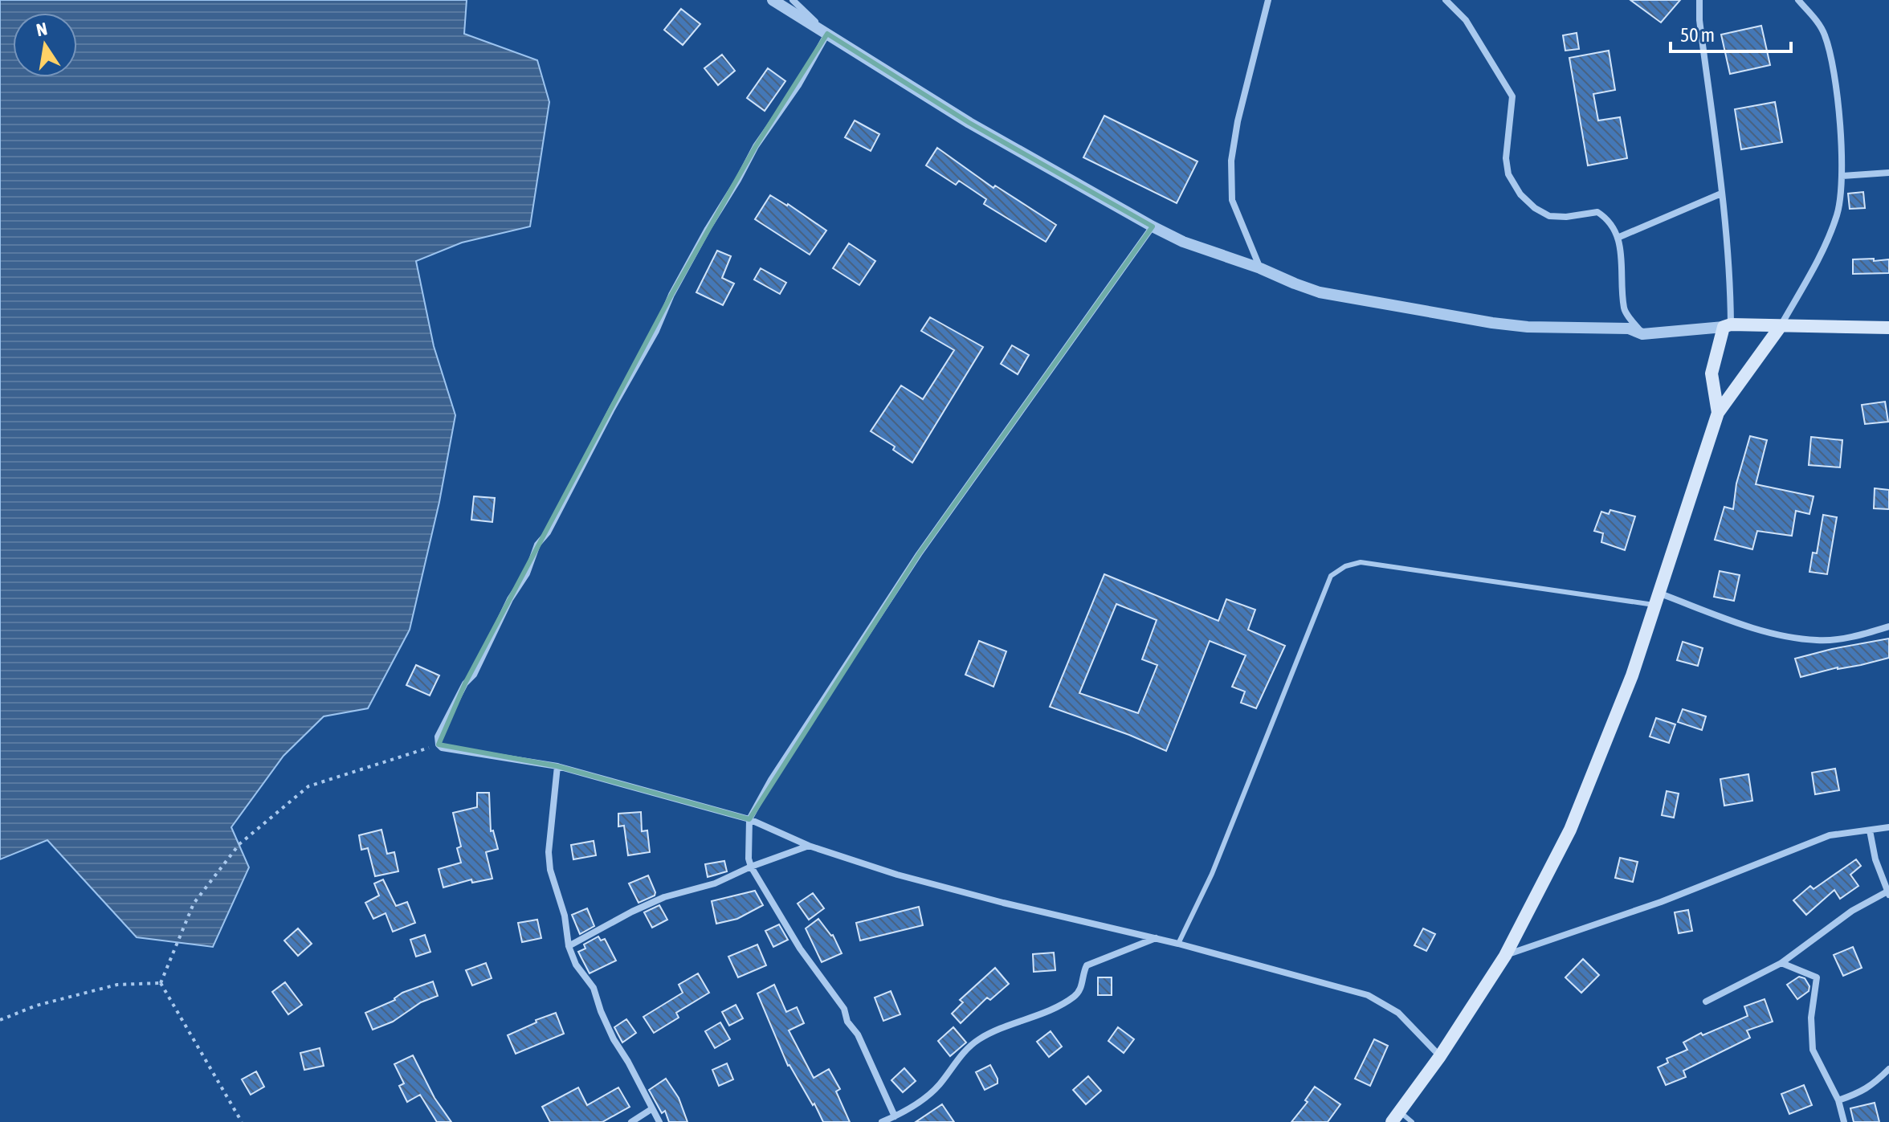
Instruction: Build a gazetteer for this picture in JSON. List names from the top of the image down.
{
  "scale_bar": "50 m",
  "north": "top"
}
